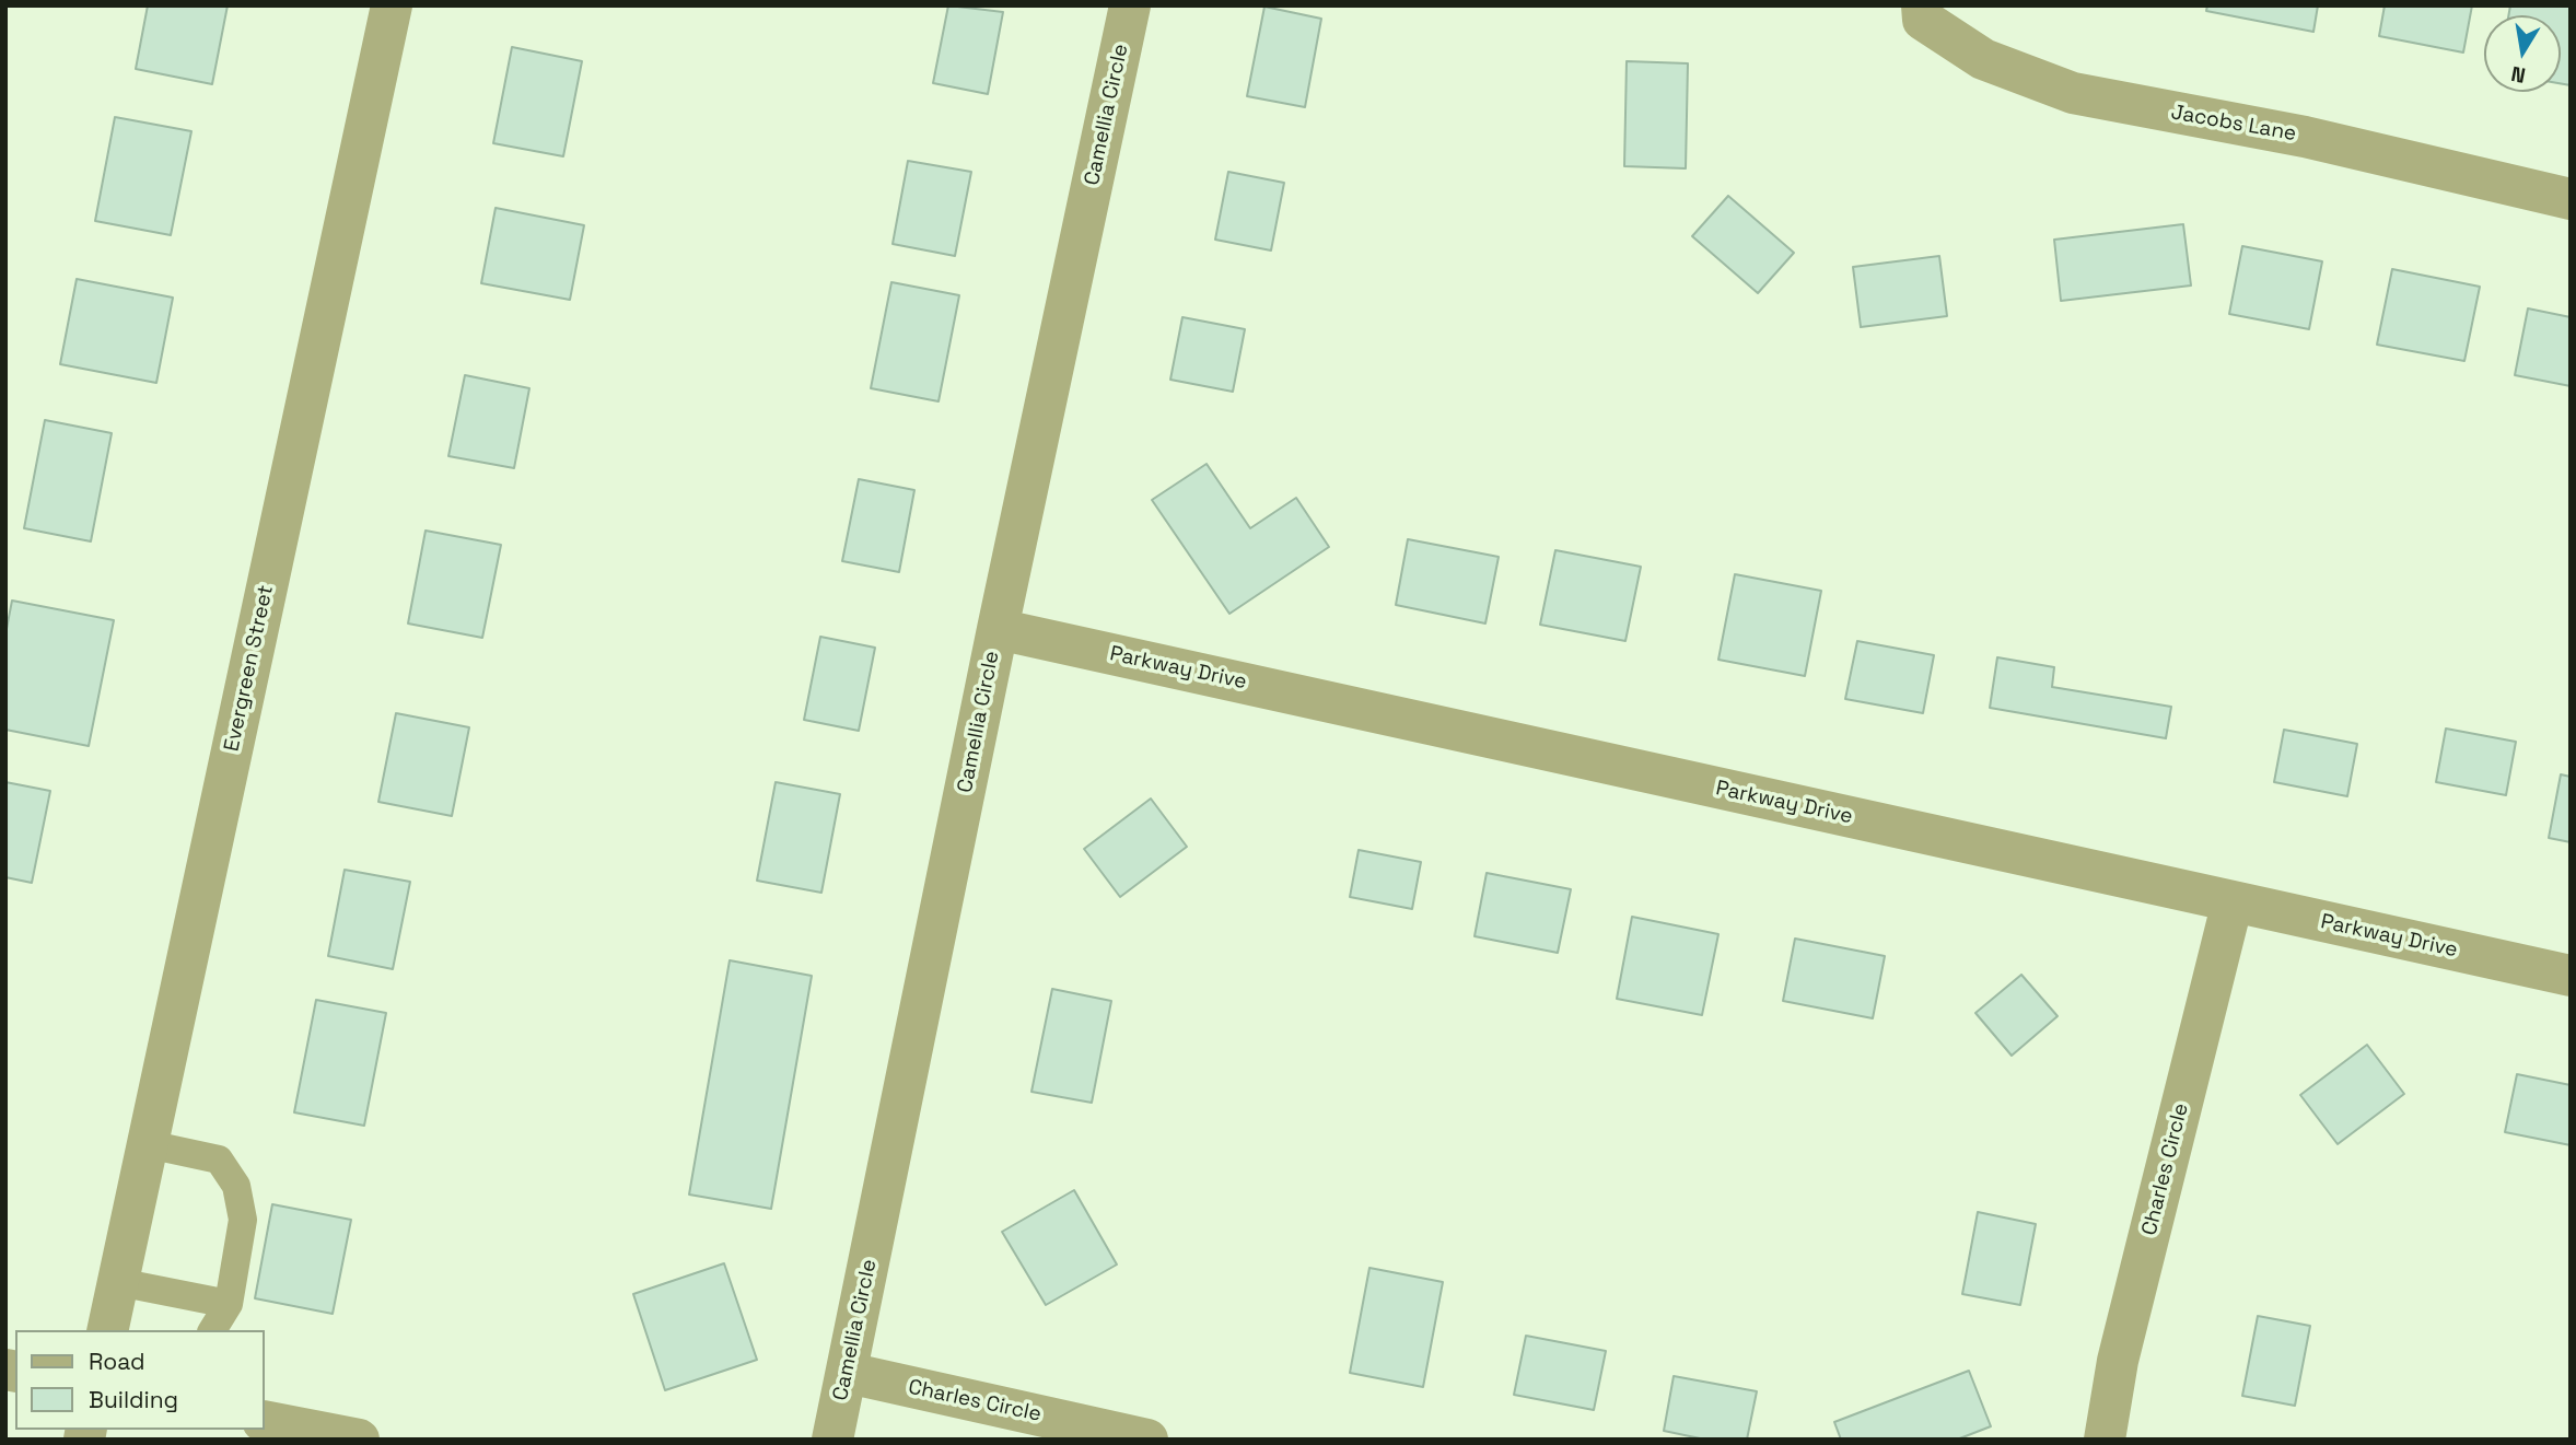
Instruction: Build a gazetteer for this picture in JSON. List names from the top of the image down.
{
  "streets": {
    "street": [
      "Camellia Circle",
      "Jacobs Lane",
      "Evergreen Street",
      "Parkway Drive",
      "Charles Circle"
    ]
  },
  "crossings": [
    ["Camellia Circle", "Parkway Drive"],
    ["Camellia Circle", "Charles Circle"],
    ["Parkway Drive", "Charles Circle"]
  ],
  "legend": ["Road", "Building"],
  "north": "bottom"
}
